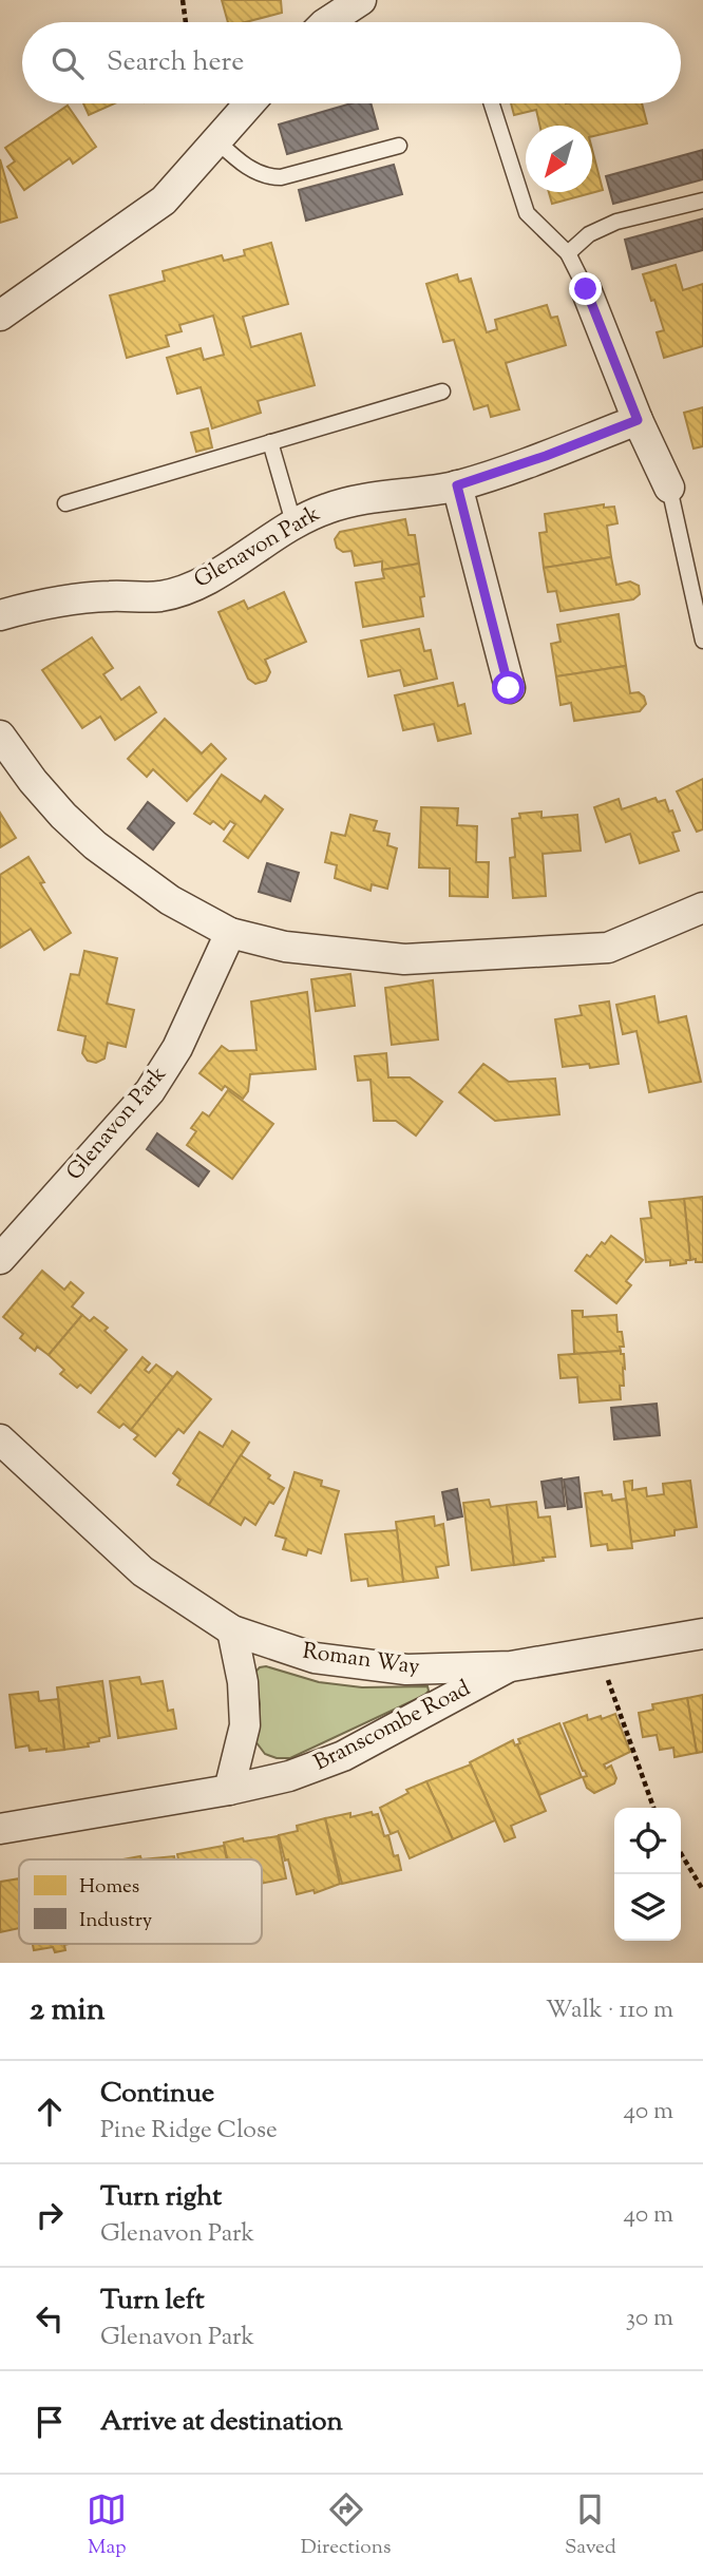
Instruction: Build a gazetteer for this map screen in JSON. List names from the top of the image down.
{
  "streets": {
    "street": ["Glenavon Park", "Roman Way", "Branscombe Road"]
  },
  "crossings": [
    ["Roman Way", "Branscombe Road"]
  ],
  "legend": ["Homes", "Industry"],
  "north": "bottom left",
  "page": {
    "search": "Search here",
    "heading": ["2 min", "Walk · 110 m"],
    "list": [
      ["Continue", "Pine Ridge Close", "40 m"],
      ["Turn right", "Glenavon Park", "40 m"],
      ["Turn left", "Glenavon Park", "30 m"],
      "Arrive at destination"
    ],
    "nav": ["Map", "Directions", "Saved"]
  }
}
